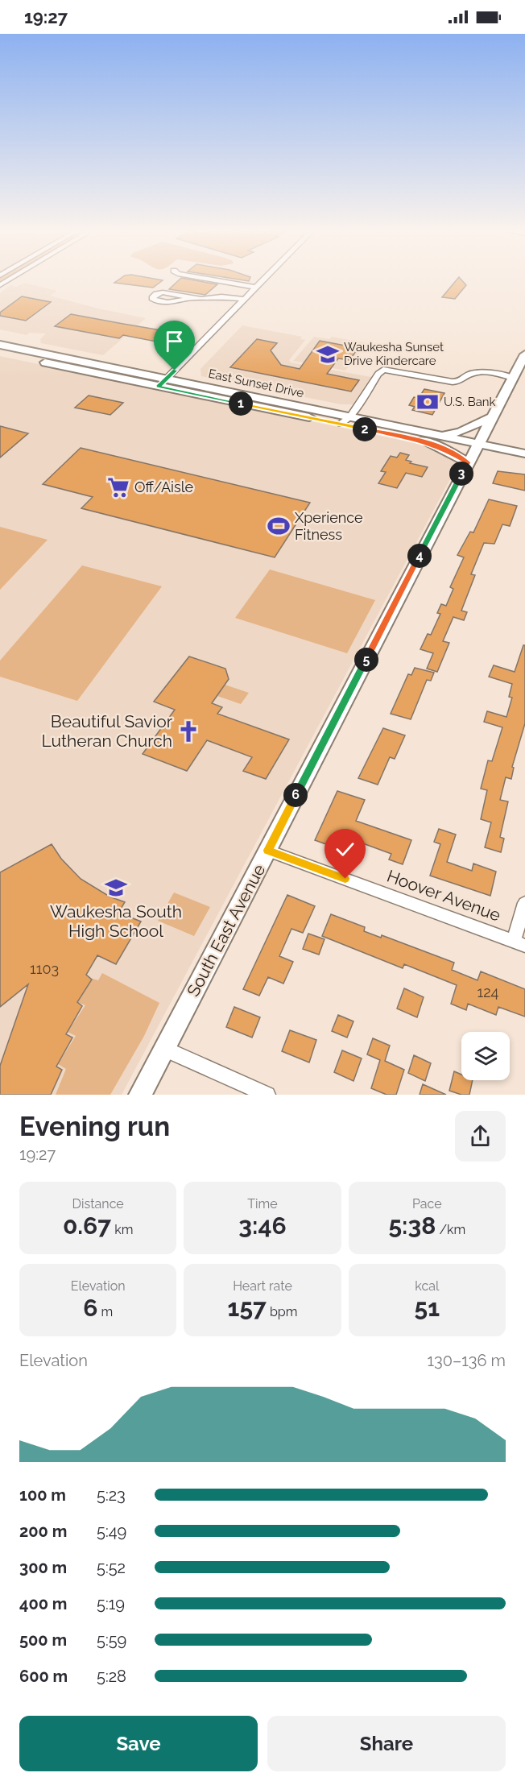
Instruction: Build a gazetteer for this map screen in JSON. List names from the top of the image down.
{
  "streets": {
    "main road": ["East Sunset Drive", "South East Avenue"],
    "street": ["Hoover Avenue"]
  },
  "crossings": [
    ["East Sunset Drive", "South East Avenue"],
    ["Hoover Avenue", "South East Avenue"]
  ],
  "places": {
    "school or university": ["Waukesha Sunset Drive Kindercare", "Waukesha South High School"],
    "bank": ["U.S. Bank"],
    "supermarket": ["Off/Aisle"],
    "sports": ["Xperience Fitness"],
    "church": ["Beautiful Savior Lutheran Church"]
  },
  "house_numbers": ["1103", "124"],
  "page": {
    "status": "19:27",
    "pins": [
      "1",
      "2",
      "3",
      "4",
      "5",
      "6"
    ],
    "heading": ["Evening run", "19:27"],
    "stats": [
      ["Distance", "0.67 km"],
      ["Time", "3:46"],
      ["Pace", "5:38 /km"],
      ["Elevation", "6 m"],
      ["Heart rate", "157 bpm"],
      ["kcal", "51"]
    ],
    "chart": ["Elevation", "130–136 m"],
    "list": [
      {
        "name": "100 m",
        "note": "5:23"
      },
      {
        "name": "200 m",
        "note": "5:49"
      },
      {
        "name": "300 m",
        "note": "5:52"
      },
      {
        "name": "400 m",
        "note": "5:19"
      },
      {
        "name": "500 m",
        "note": "5:59"
      },
      {
        "name": "600 m",
        "note": "5:28"
      }
    ],
    "buttons": ["Save", "Share"]
  }
}
